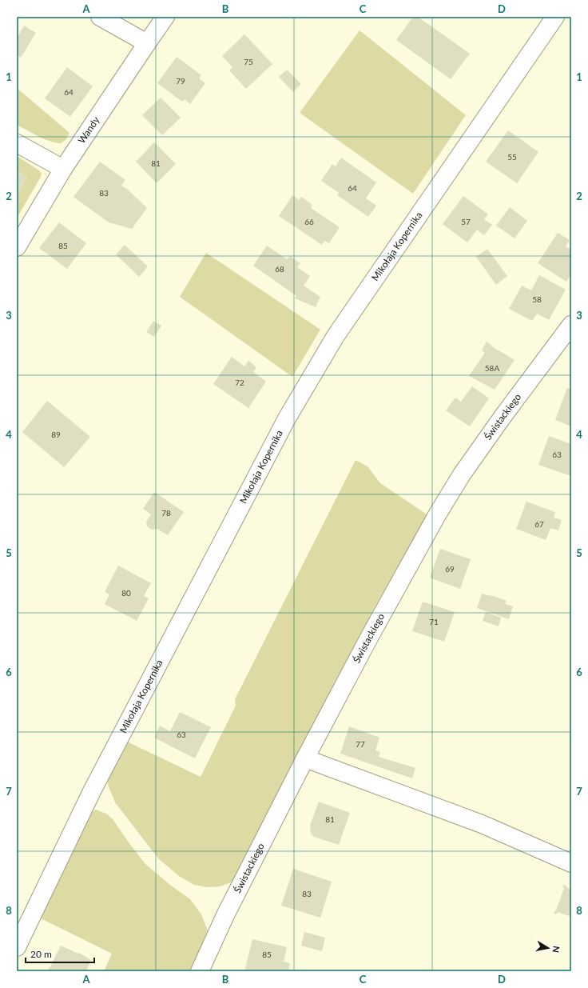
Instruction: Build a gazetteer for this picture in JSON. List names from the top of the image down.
{
  "streets": {
    "street": ["Wandy", "Mikołaja Kopernika", "Świstackiego"]
  },
  "house_numbers": [
    "75",
    "79",
    "64",
    "55",
    "81",
    "64",
    "83",
    "66",
    "57",
    "85",
    "68",
    "58",
    "58A",
    "72",
    "89",
    "63",
    "78",
    "67",
    "69",
    "80",
    "71",
    "63",
    "77",
    "81",
    "83",
    "85"
  ],
  "scale_bar": "20 m",
  "north": "right",
  "grid": {
    "columns": [
      "A",
      "B",
      "C",
      "D"
    ],
    "rows": [
      "1",
      "2",
      "3",
      "4",
      "5",
      "6",
      "7",
      "8"
    ]
  }
}
